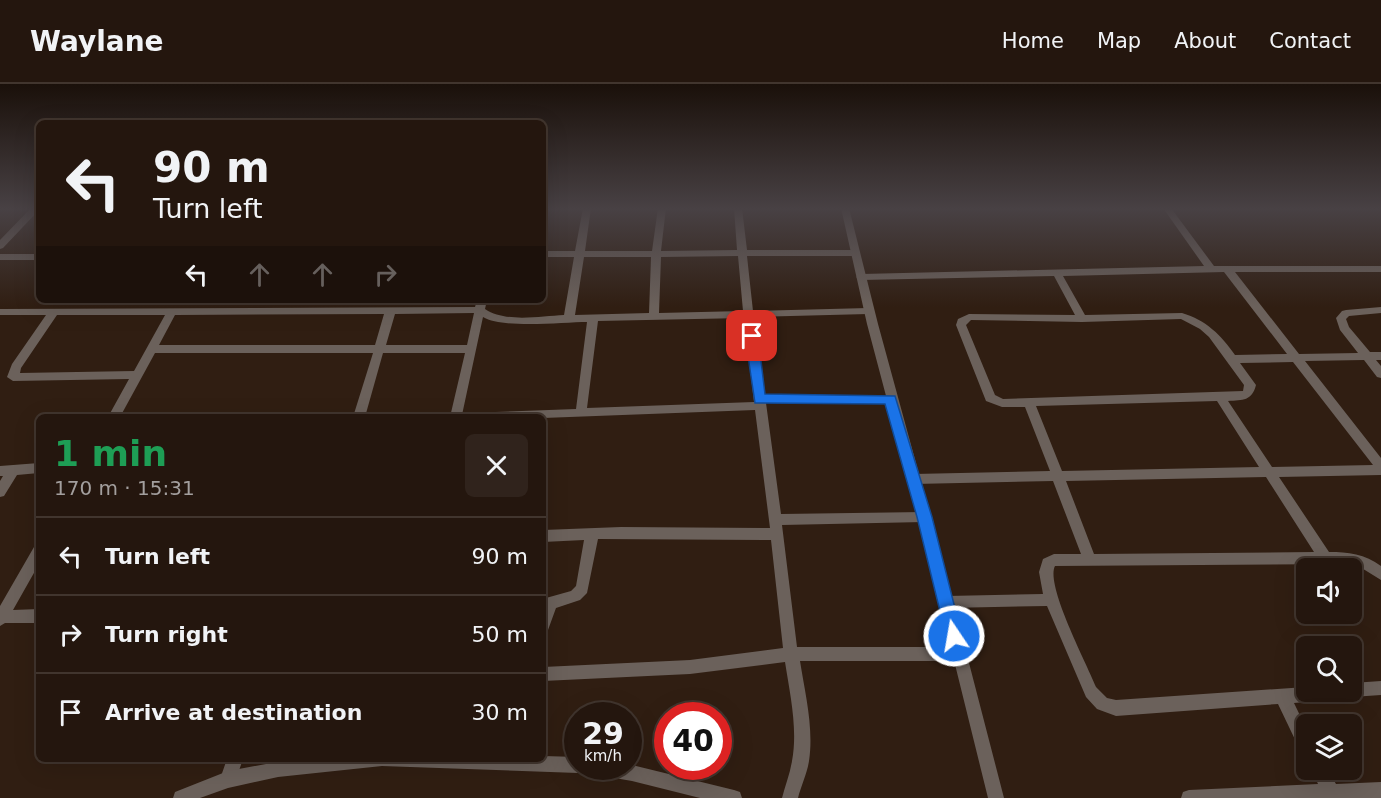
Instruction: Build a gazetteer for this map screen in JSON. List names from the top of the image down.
{
  "page": {
    "header": "Waylane",
    "nav": [
      "Home",
      "Map",
      "About",
      "Contact"
    ],
    "turn": ["90 m", "Turn left"],
    "heading": ["1 min", "170 m · 15:31"],
    "list": [
      {
        "name": "Turn left",
        "value": "90 m"
      },
      {
        "name": "Turn right",
        "value": "50 m"
      },
      {
        "name": "Arrive at destination",
        "value": "30 m"
      }
    ],
    "speed": "29 km/h",
    "limit": "40"
  }
}
